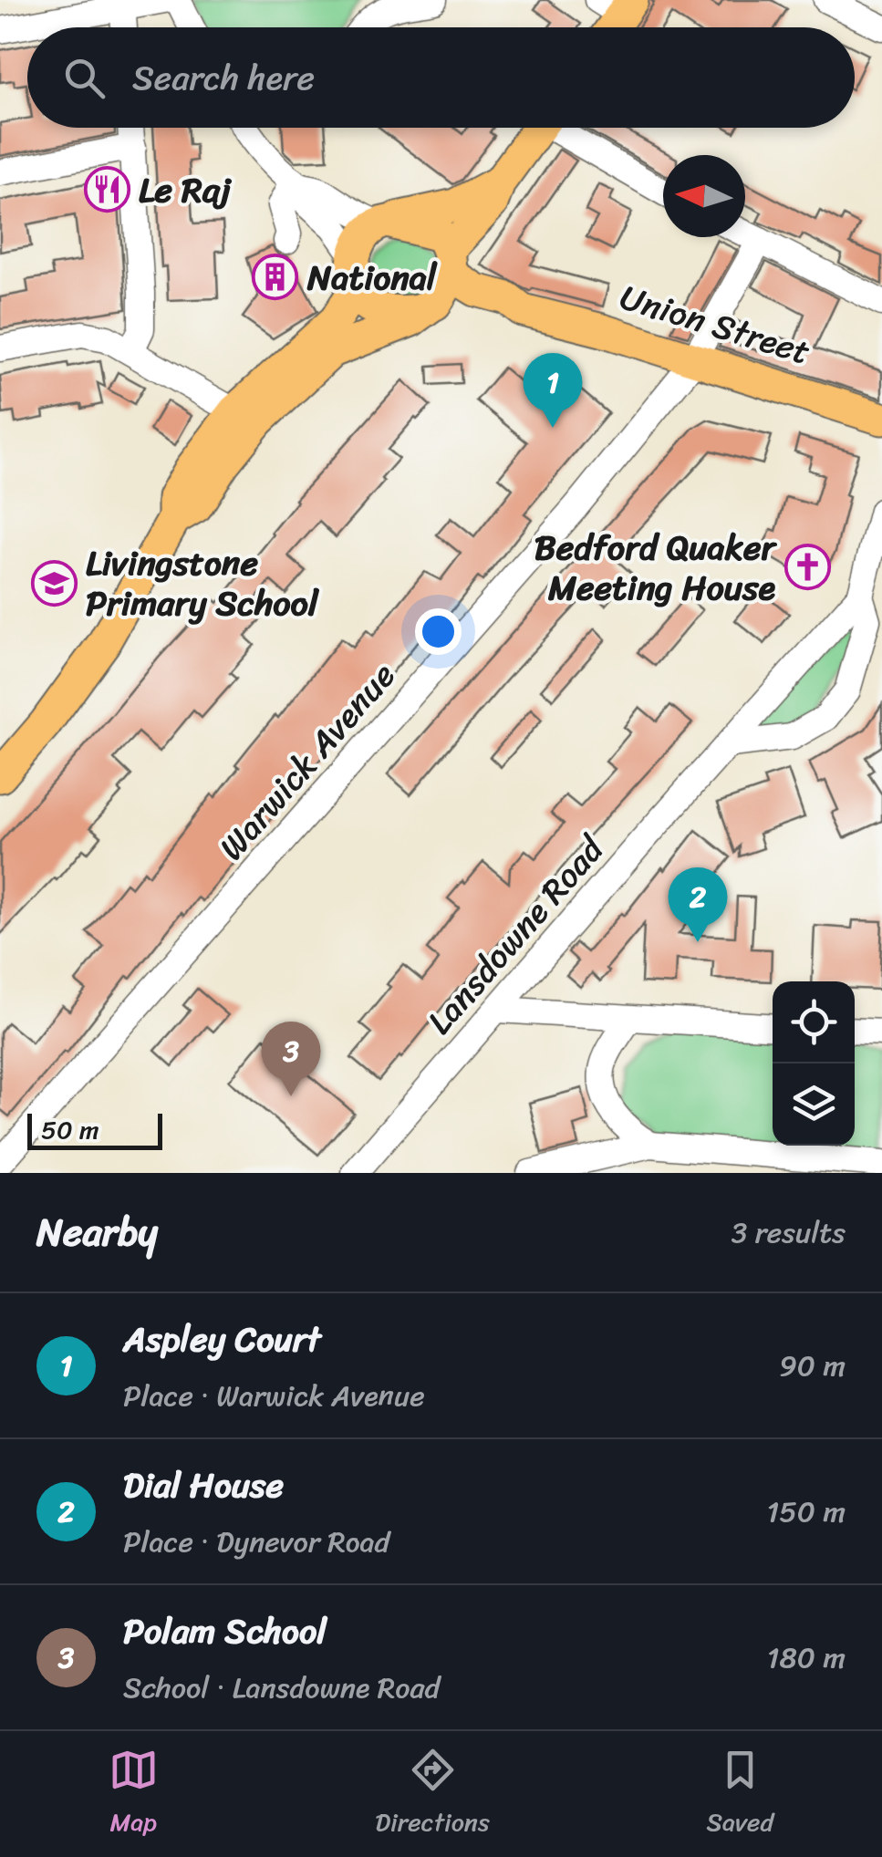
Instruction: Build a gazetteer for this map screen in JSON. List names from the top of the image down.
{
  "streets": {
    "main road": ["Union Street"],
    "street": ["Warwick Avenue", "Lansdowne Road"]
  },
  "crossings": [
    ["Union Street", "Warwick Avenue"]
  ],
  "places": {
    "restaurant": ["Le Raj"],
    "building": ["National"],
    "church": ["Bedford Quaker Meeting House"],
    "school or university": ["Livingstone Primary School"]
  },
  "scale_bar": "50 m",
  "north": "left",
  "page": {
    "search": "Search here",
    "pins": ["1", "2", "3"],
    "scale": "50 m",
    "heading": ["Nearby", "3 results"],
    "list": [
      {
        "mark": "1",
        "name": "Aspley Court",
        "note": "Place · Warwick Avenue",
        "value": "90 m"
      },
      {
        "mark": "2",
        "name": "Dial House",
        "note": "Place · Dynevor Road",
        "value": "150 m"
      },
      {
        "mark": "3",
        "name": "Polam School",
        "note": "School · Lansdowne Road",
        "value": "180 m"
      }
    ],
    "nav": ["Map", "Directions", "Saved"]
  }
}
